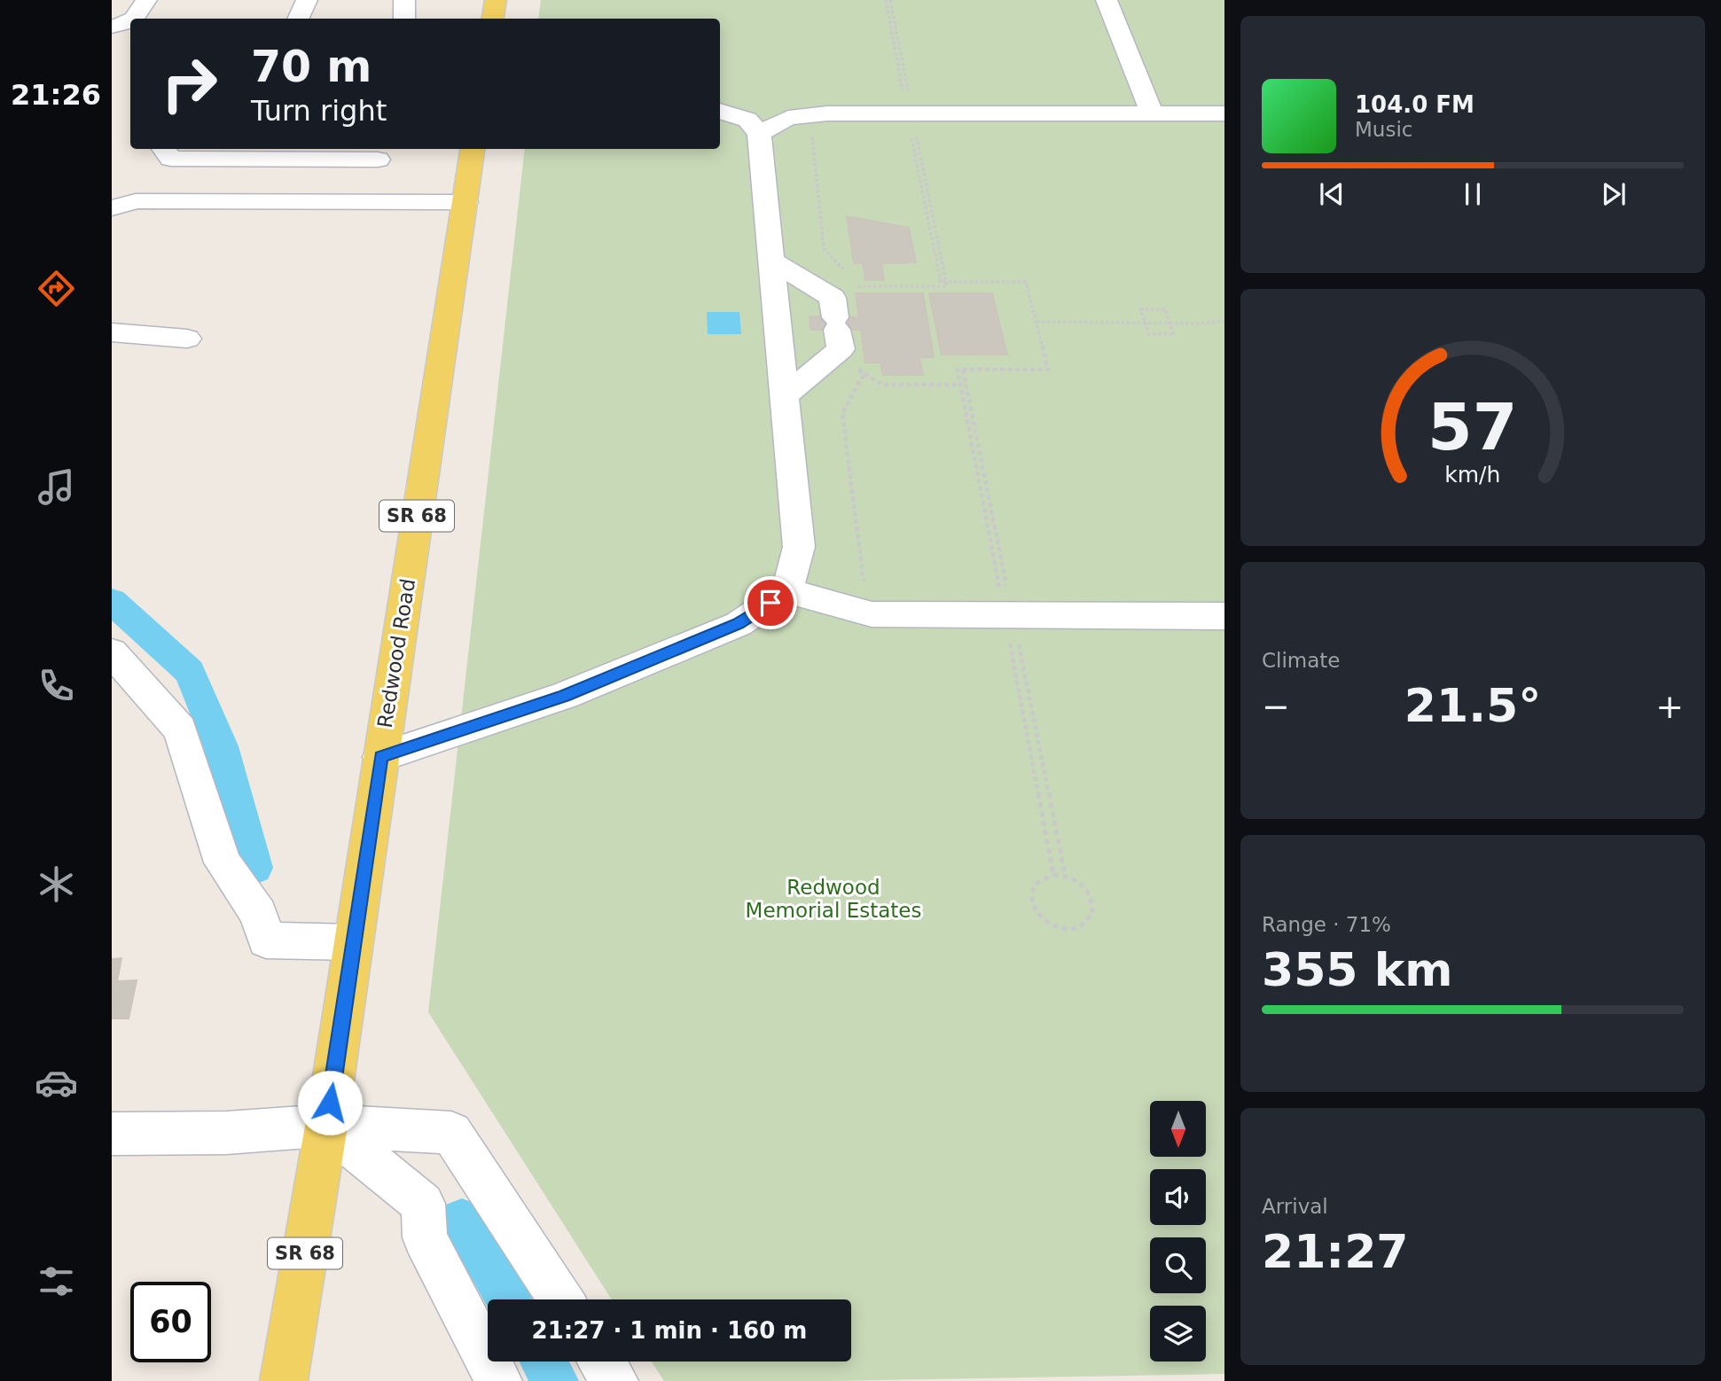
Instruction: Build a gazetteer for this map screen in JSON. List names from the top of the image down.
{
  "streets": {
    "main road": ["SR 68", "Redwood Road"]
  },
  "parks": ["Redwood Memorial Estates"],
  "north": "bottom",
  "page": {
    "tabs": "21:26",
    "turn": ["70 m", "Turn right"],
    "song": ["104.0 FM", "Music"],
    "tile": [
      "Climate",
      ["Range · 71%", "355 km"],
      ["Arrival", "21:27"]
    ],
    "heat": ["−", "21.5°", "+"],
    "limit": "60",
    "trip": "21:27 · 1 min · 160 m",
    "gauge": ["57", "km/h"]
  }
}
